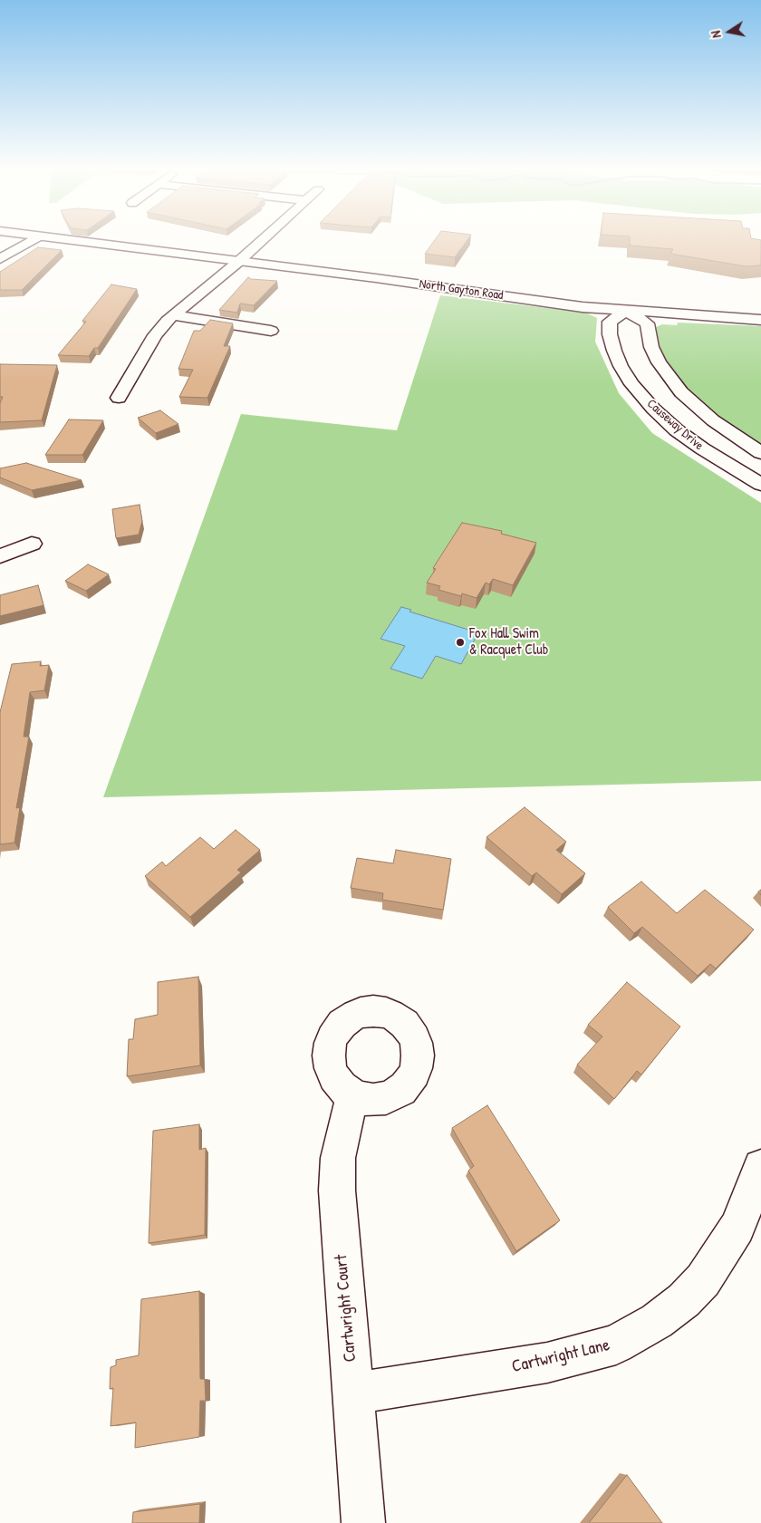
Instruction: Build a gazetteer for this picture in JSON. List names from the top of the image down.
{
  "streets": {
    "street": [
      "North Gayton Road",
      "Causeway Drive",
      "Cartwright Court",
      "Cartwright Lane"
    ]
  },
  "crossings": [
    ["North Gayton Road", "Causeway Drive"],
    ["Cartwright Court", "Cartwright Lane"]
  ],
  "places": ["Fox Hall Swim & Racquet Club"],
  "north": "left"
}
